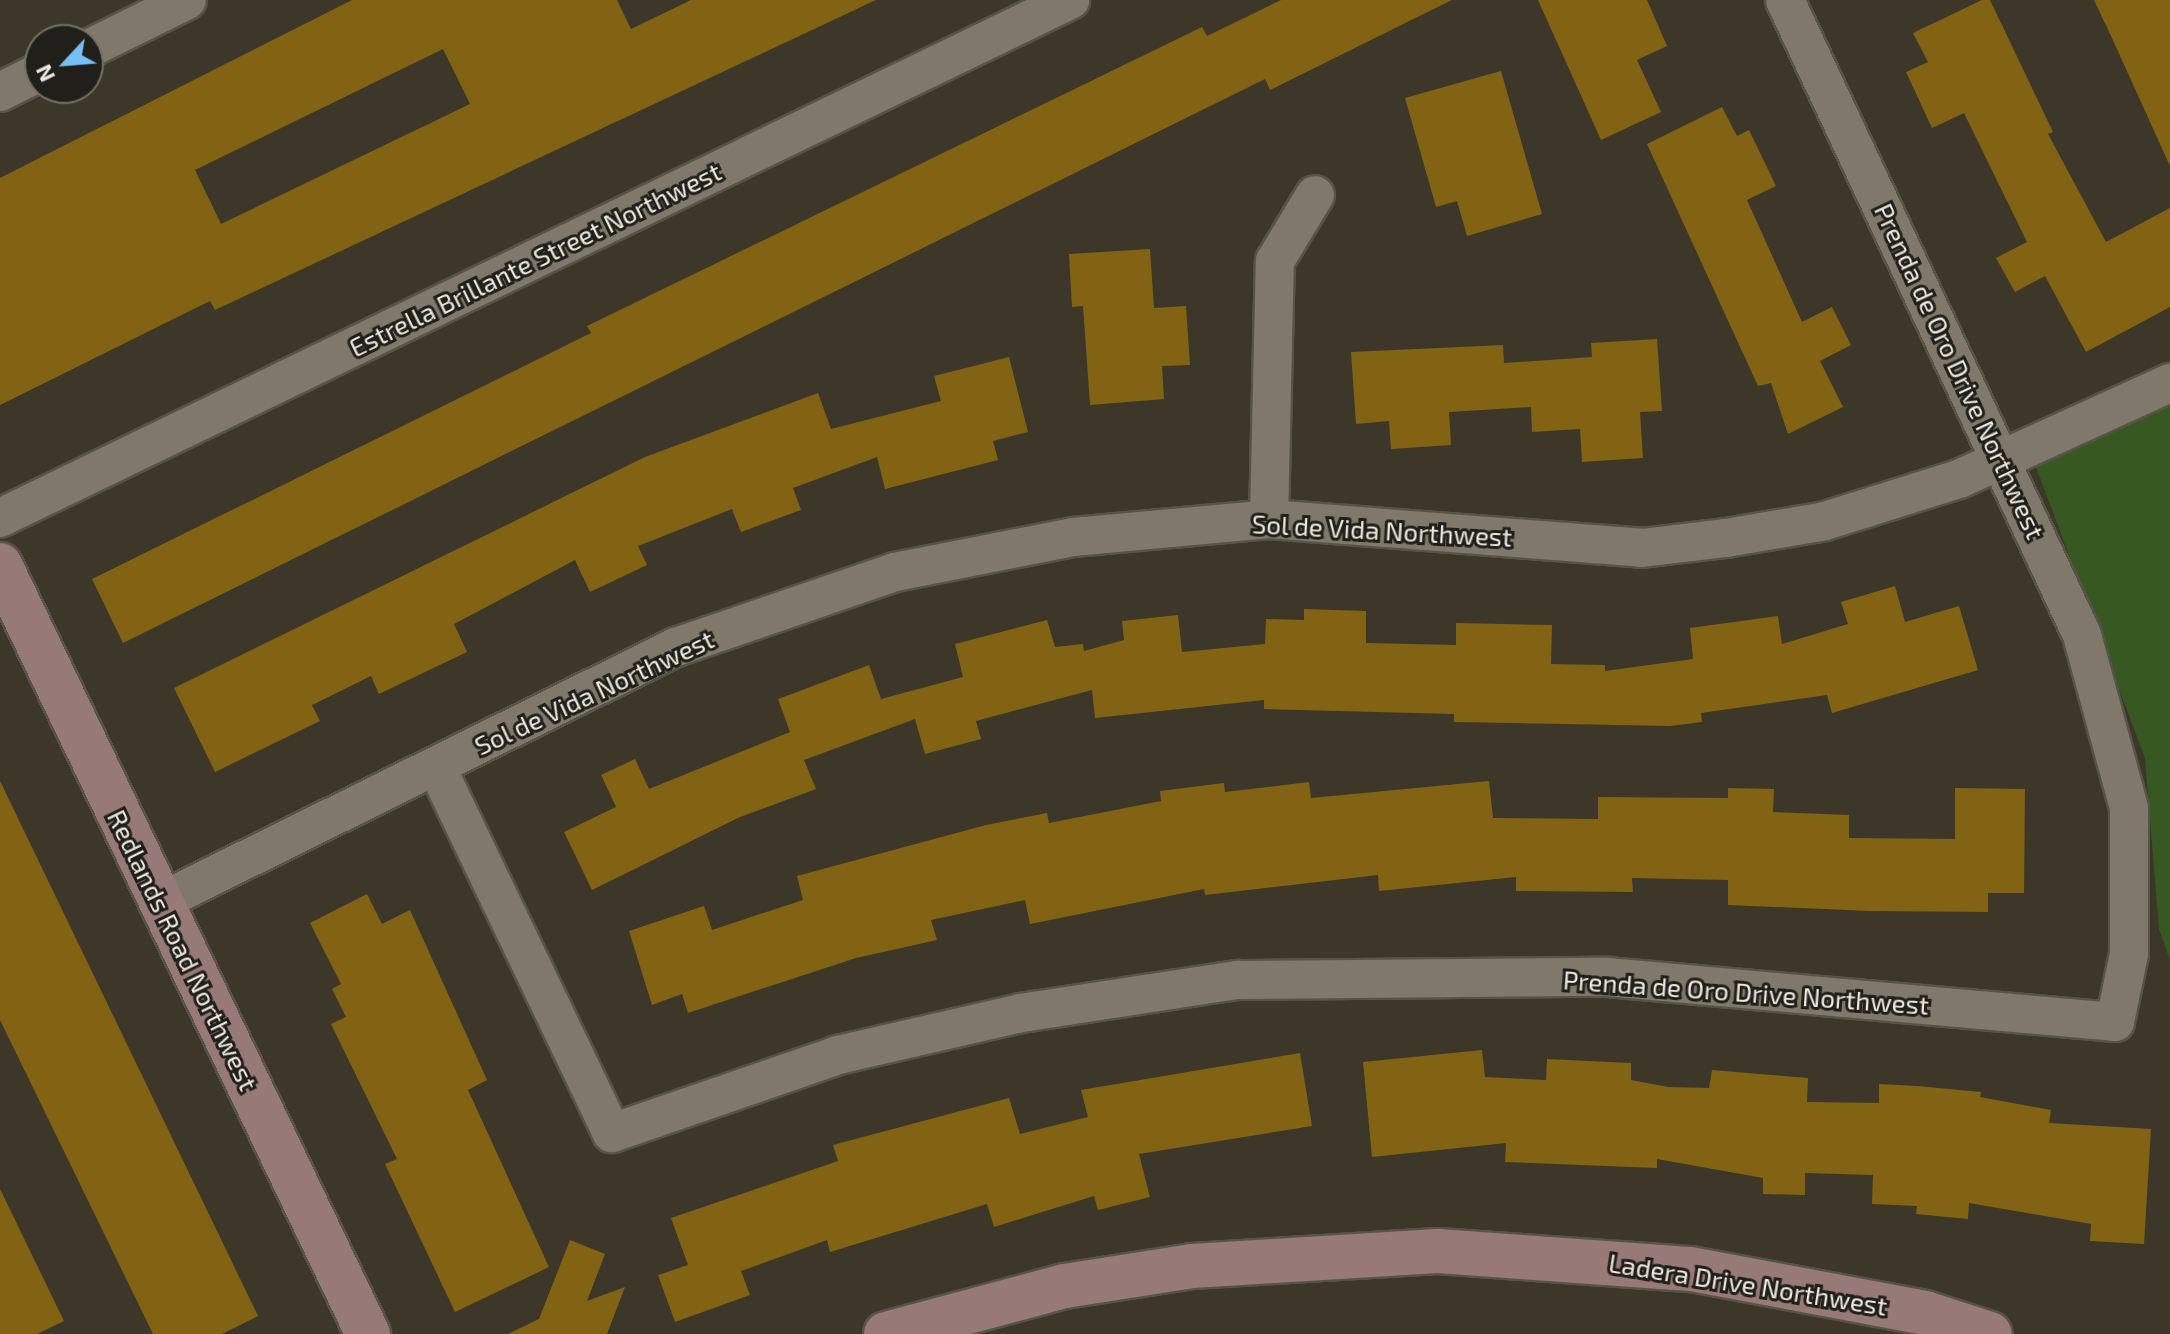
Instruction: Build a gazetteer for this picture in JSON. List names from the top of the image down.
{
  "streets": {
    "street": [
      "Estrella Brillante Street Northwest",
      "Prenda de Oro Drive Northwest",
      "Sol de Vida Northwest",
      "Redlands Road Northwest",
      "Ladera Drive Northwest"
    ]
  },
  "crossings": [
    ["Prenda de Oro Drive Northwest", "Sol de Vida Northwest"],
    ["Sol de Vida Northwest", "Redlands Road Northwest"]
  ],
  "north": "bottom left"
}
